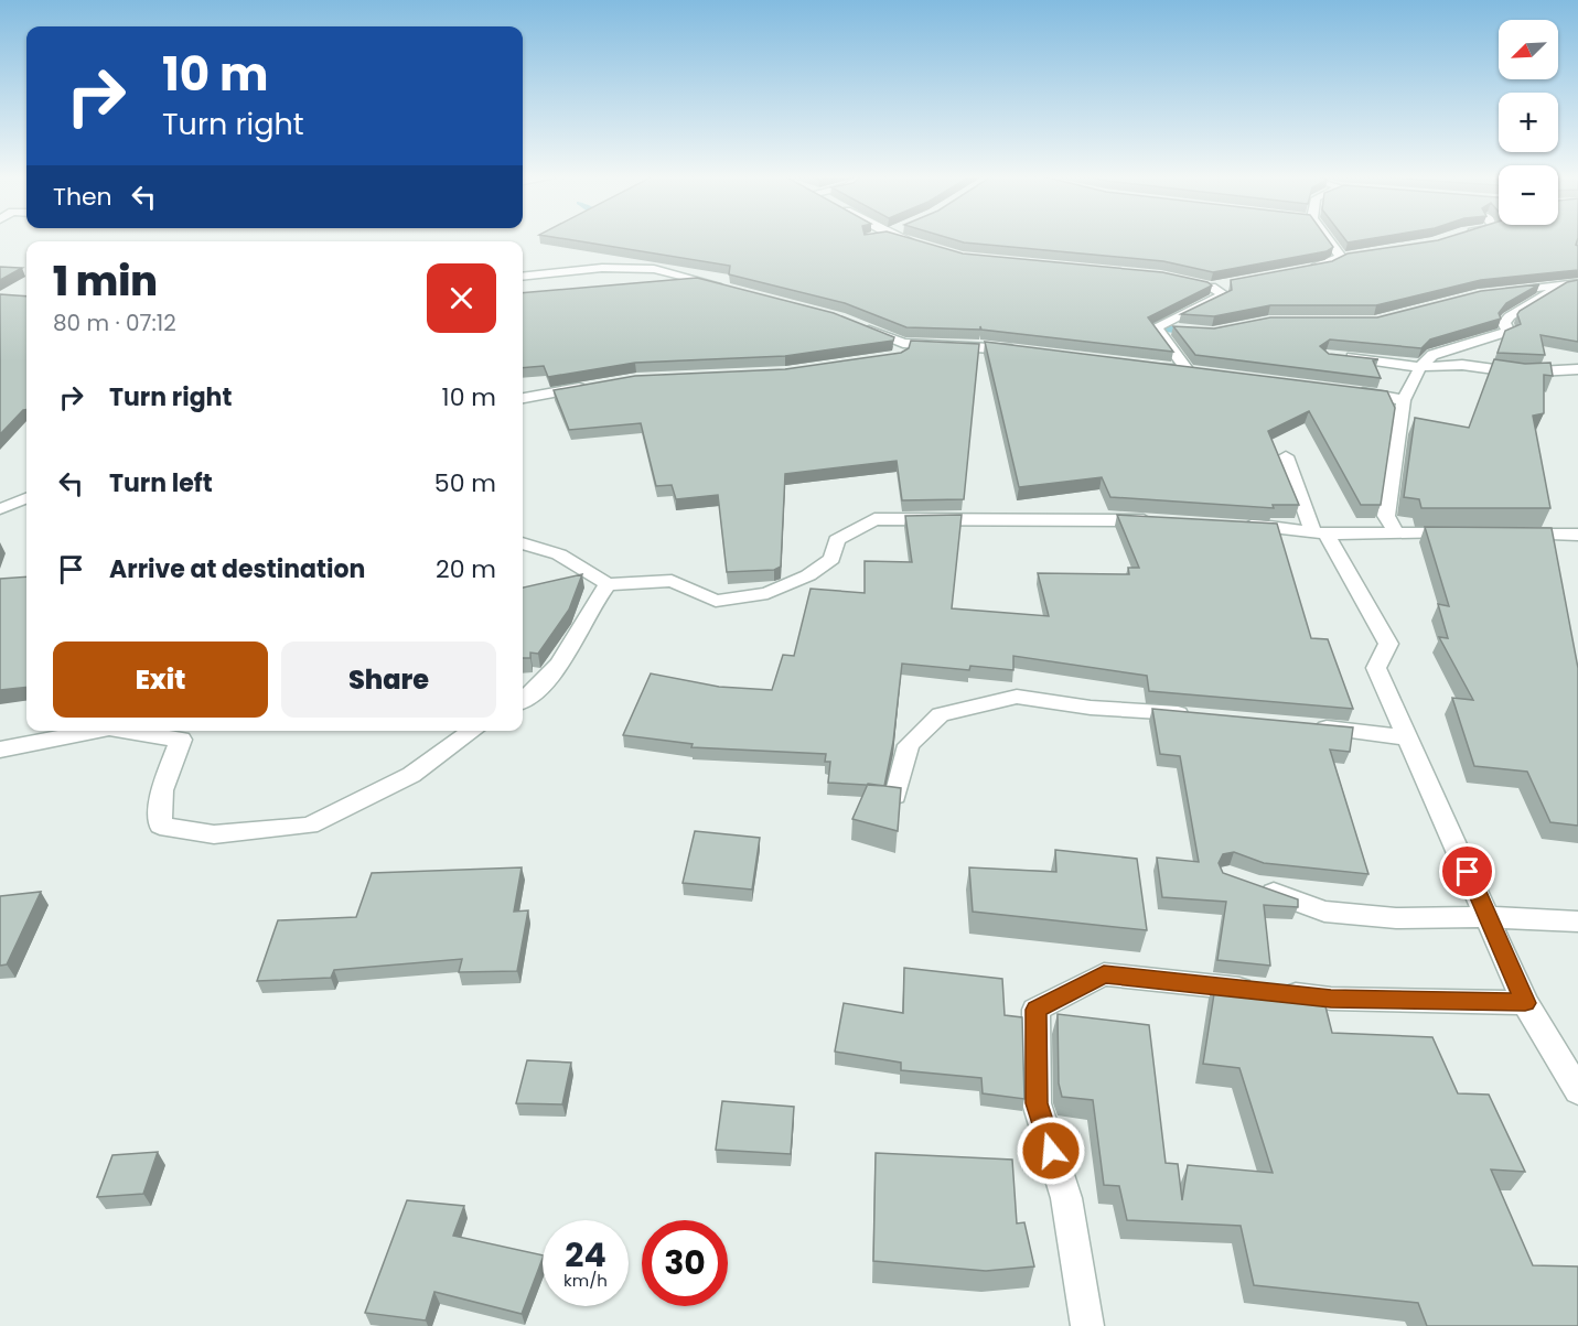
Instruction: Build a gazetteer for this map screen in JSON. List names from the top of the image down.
{
  "north": "bottom left",
  "page": {
    "map_buttons": ["+", "−"],
    "turn": ["10 m", "Turn right"],
    "then": "Then",
    "heading": ["1 min", "80 m · 07:12"],
    "list": [
      {
        "name": "Turn right",
        "value": "10 m"
      },
      {
        "name": "Turn left",
        "value": "50 m"
      },
      {
        "name": "Arrive at destination",
        "value": "20 m"
      }
    ],
    "buttons": ["Exit", "Share"],
    "speed": "24 km/h",
    "limit": "30"
  }
}
